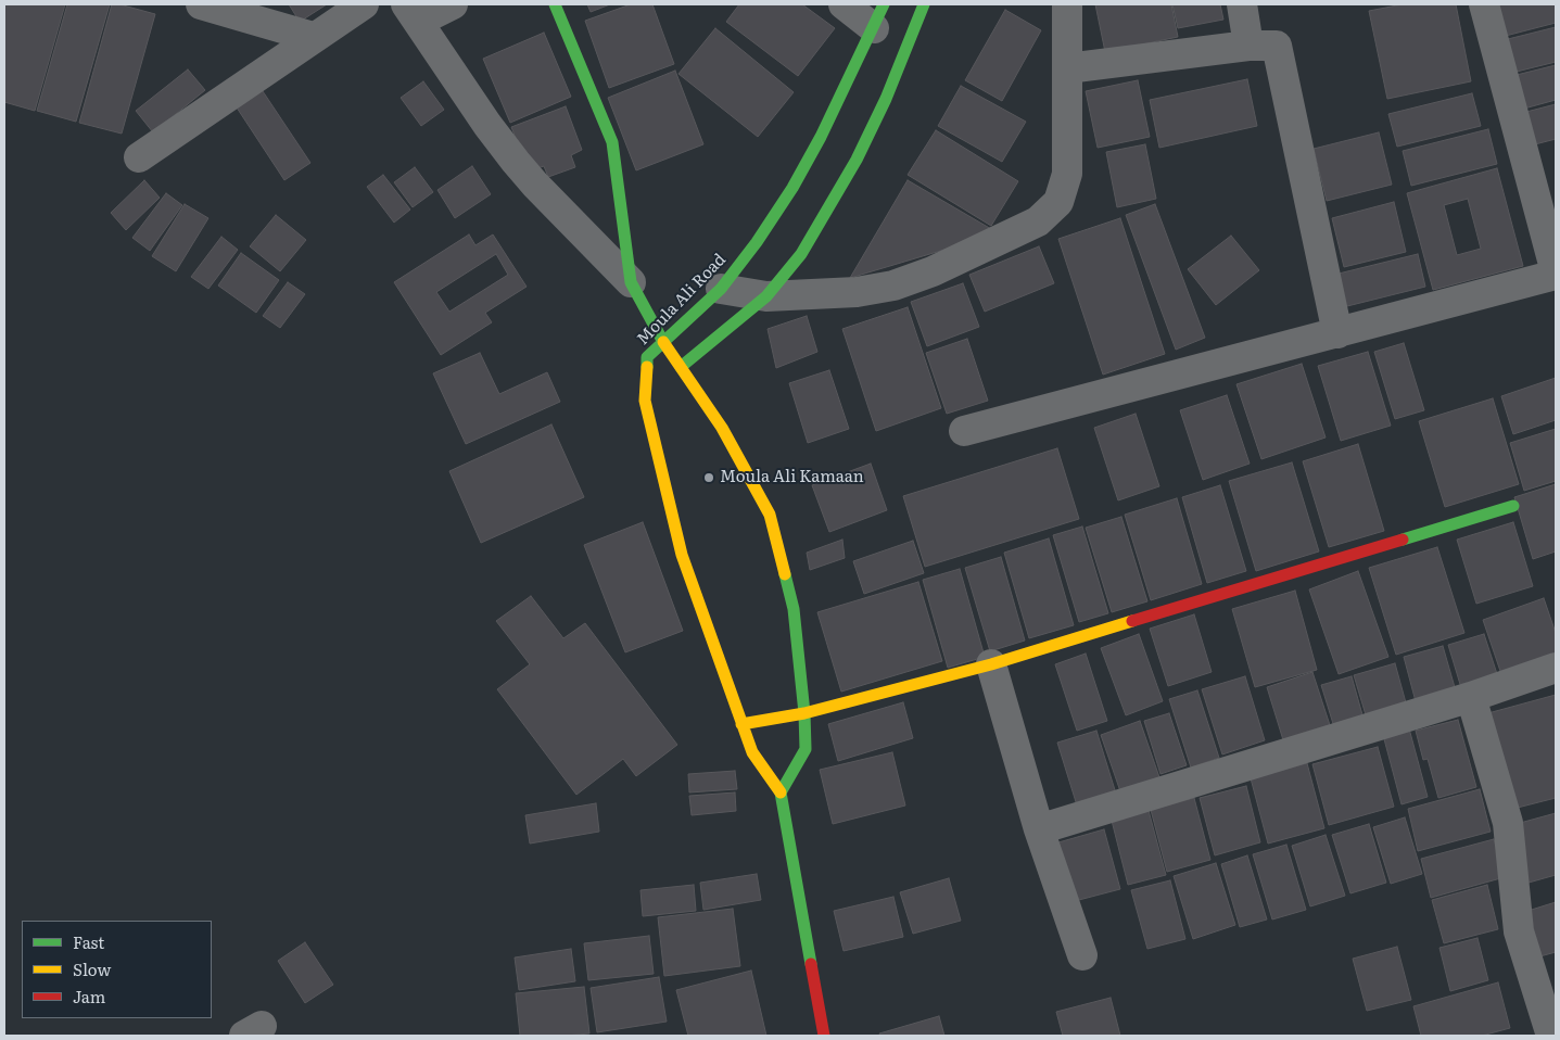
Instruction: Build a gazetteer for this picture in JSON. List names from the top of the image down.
{
  "streets": {
    "main road": ["Moula Ali Road"]
  },
  "places": ["Moula Ali Kamaan"],
  "legend": ["Fast", "Slow", "Jam"]
}
